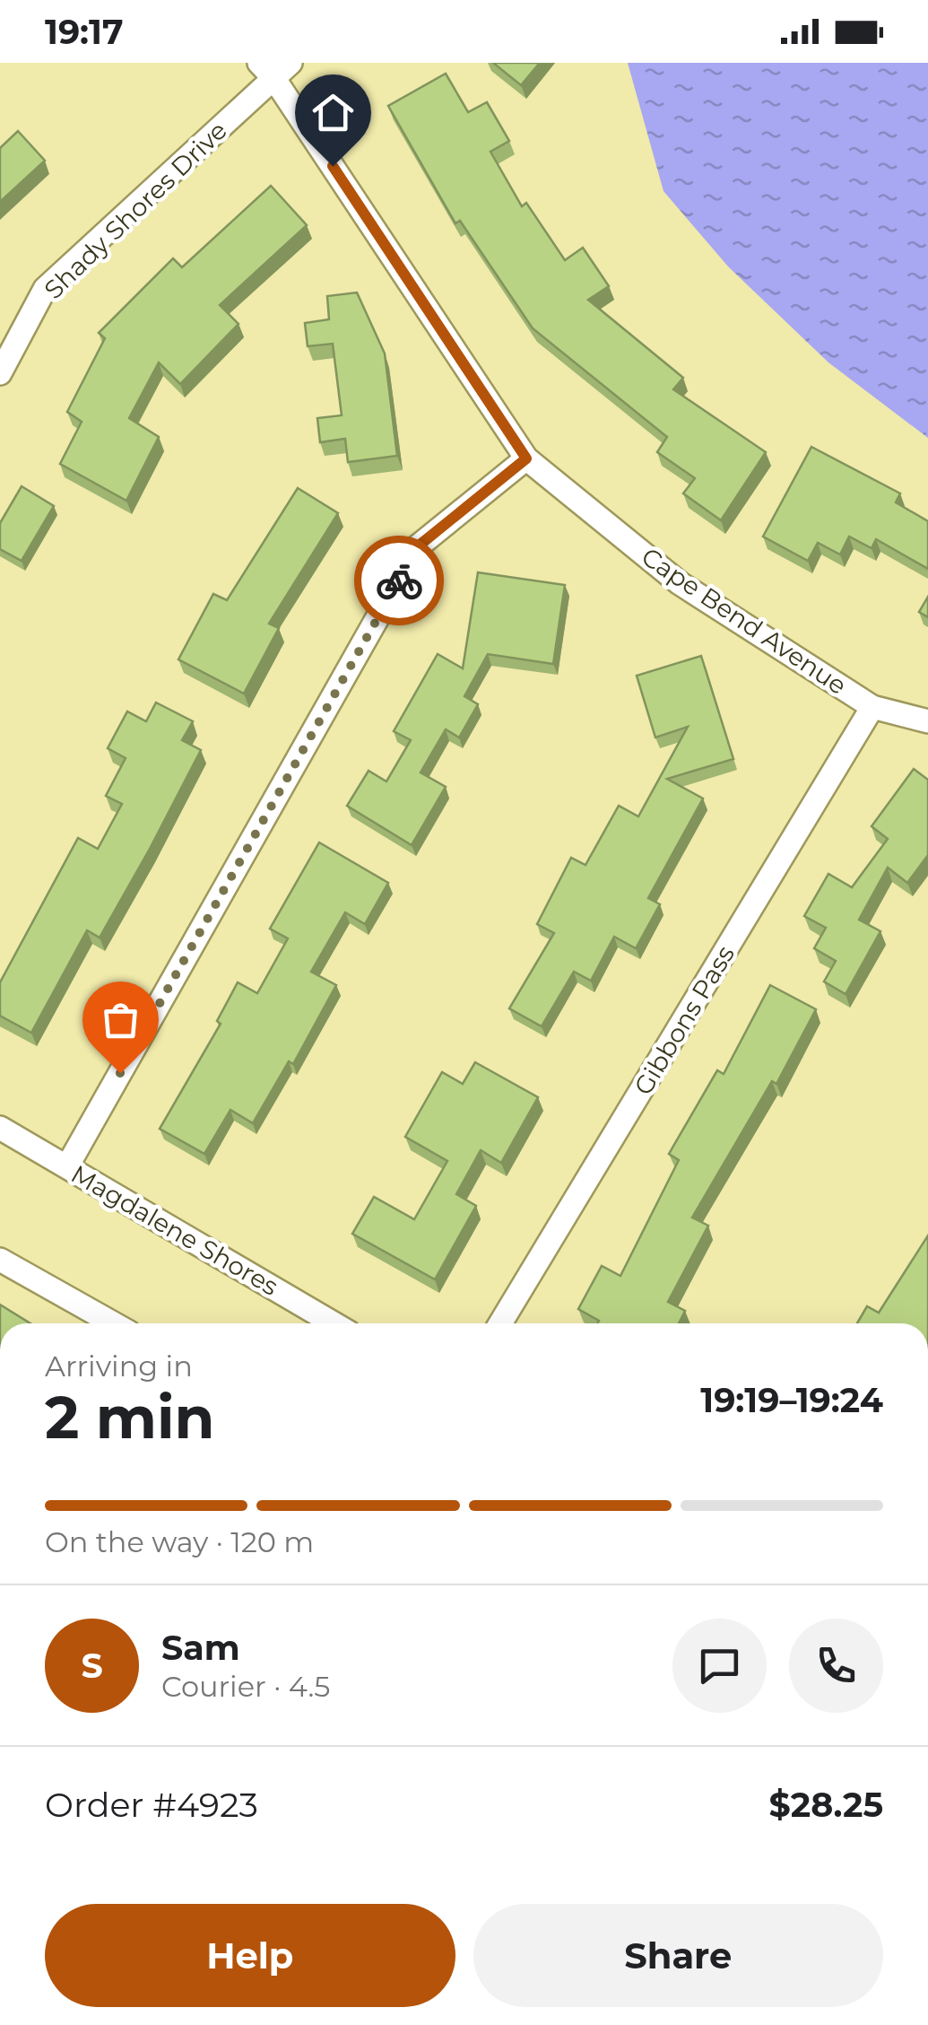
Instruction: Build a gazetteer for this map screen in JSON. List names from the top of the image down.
{
  "streets": {
    "street": [
      "Shady Shores Drive",
      "Cape Bend Avenue",
      "Gibbons Pass",
      "Magdalene Shores"
    ]
  },
  "crossings": [
    ["Shady Shores Drive", "Cape Bend Avenue"],
    ["Cape Bend Avenue", "Gibbons Pass"]
  ],
  "page": {
    "status": "19:17",
    "heading": ["2 min", "Arriving in", "19:19–19:24"],
    "panel": [
      "Sam",
      "Courier · 4.5",
      "Order #4923",
      "$28.25"
    ],
    "bar": "On the way · 120 m",
    "round": "S",
    "buttons": ["Help", "Share"]
  }
}
